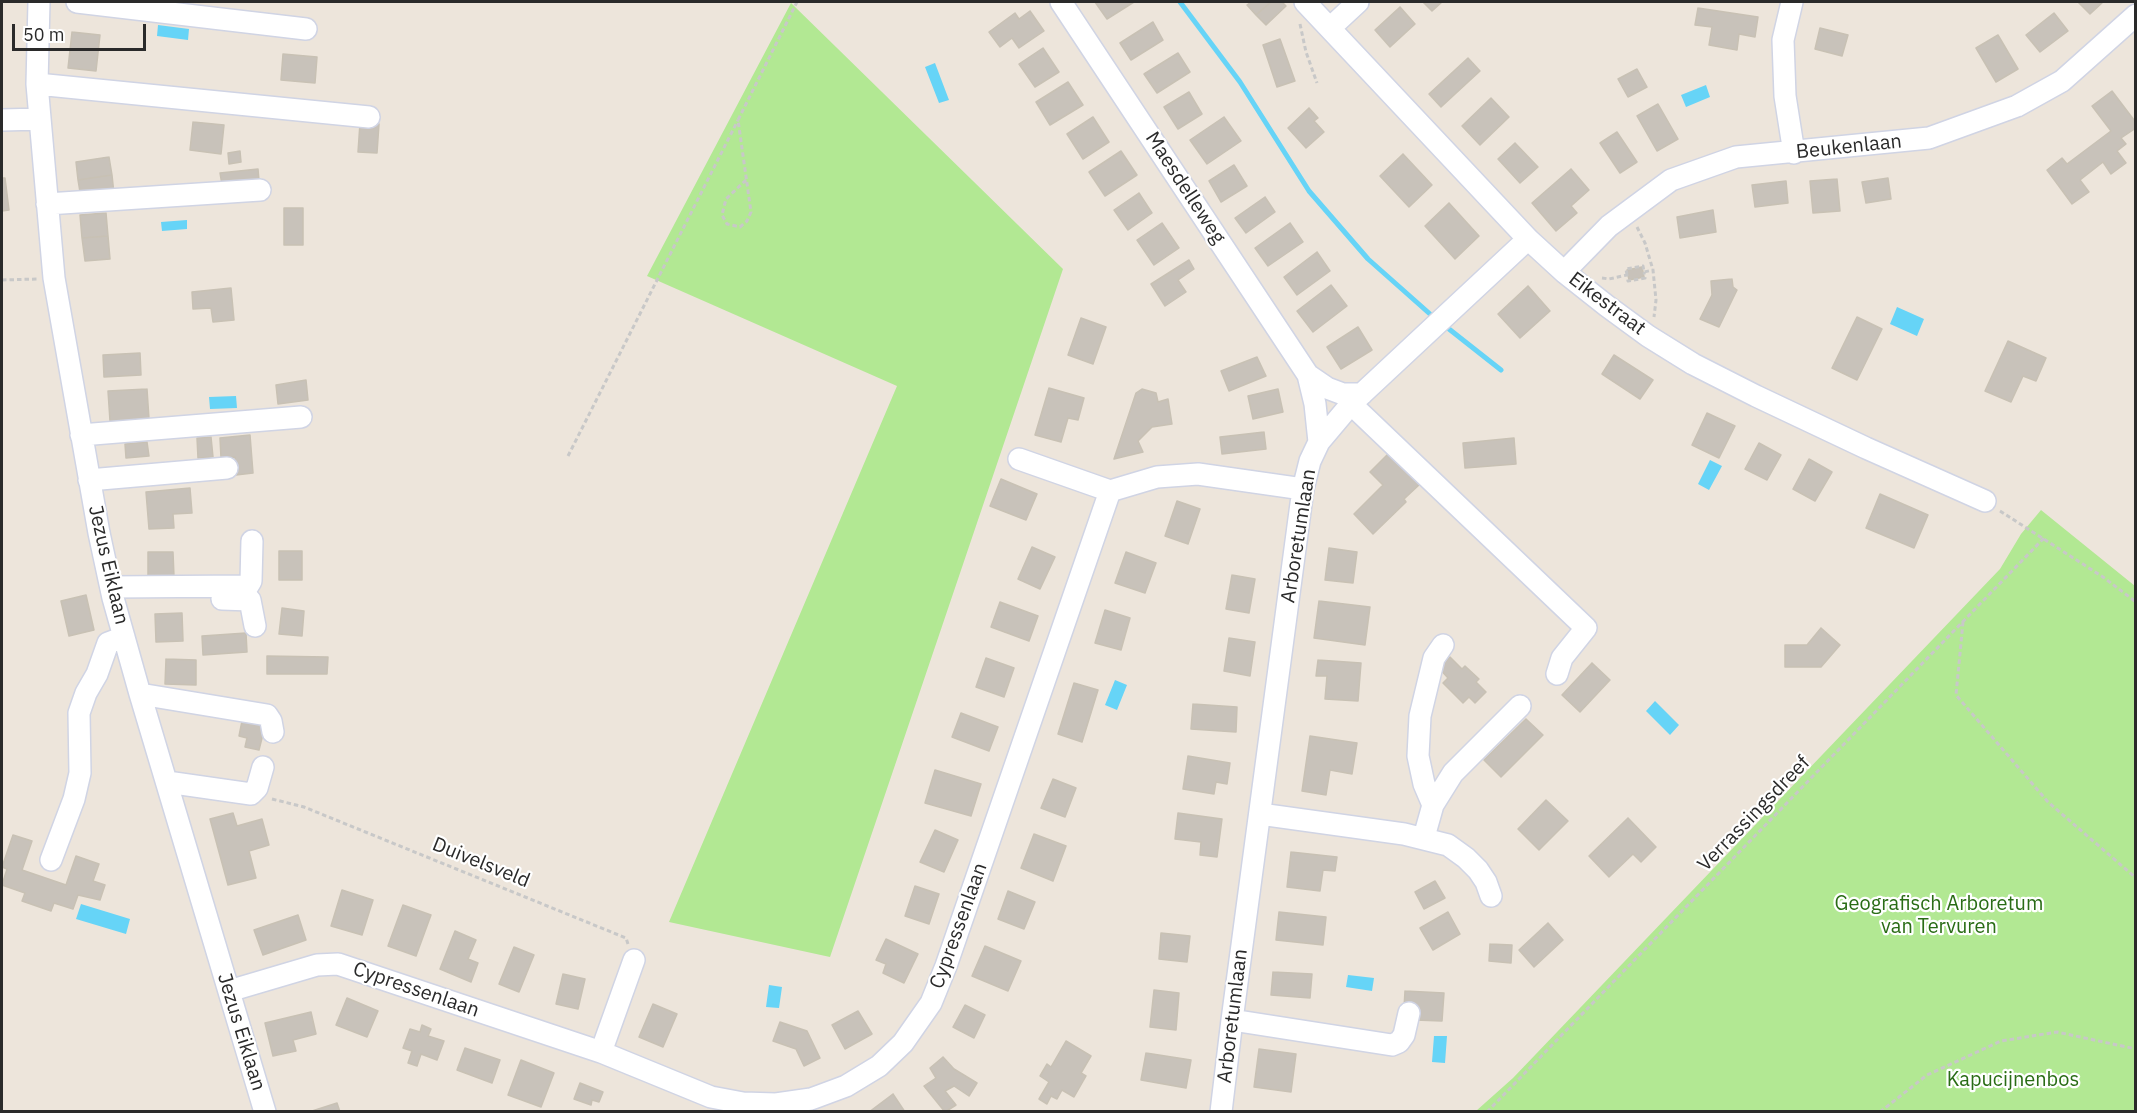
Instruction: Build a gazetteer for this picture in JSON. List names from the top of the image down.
{
  "streets": {
    "street": [
      "Beukenlaan",
      "Maesdelleweg",
      "Eikestraat",
      "Arboretumlaan",
      "Jezus Eiklaan",
      "Cypressenlaan"
    ],
    "path": ["Verrassingsdreef", "Duivelsveld"]
  },
  "crossings": [
    ["Beukenlaan", "Eikestraat"],
    ["Maesdelleweg", "Arboretumlaan"],
    ["Eikestraat", "Arboretumlaan"],
    ["Jezus Eiklaan", "Cypressenlaan"]
  ],
  "parks": ["Geografisch Arboretum van Tervuren", "Kapucijnenbos"],
  "scale_bar": "50 m"
}
